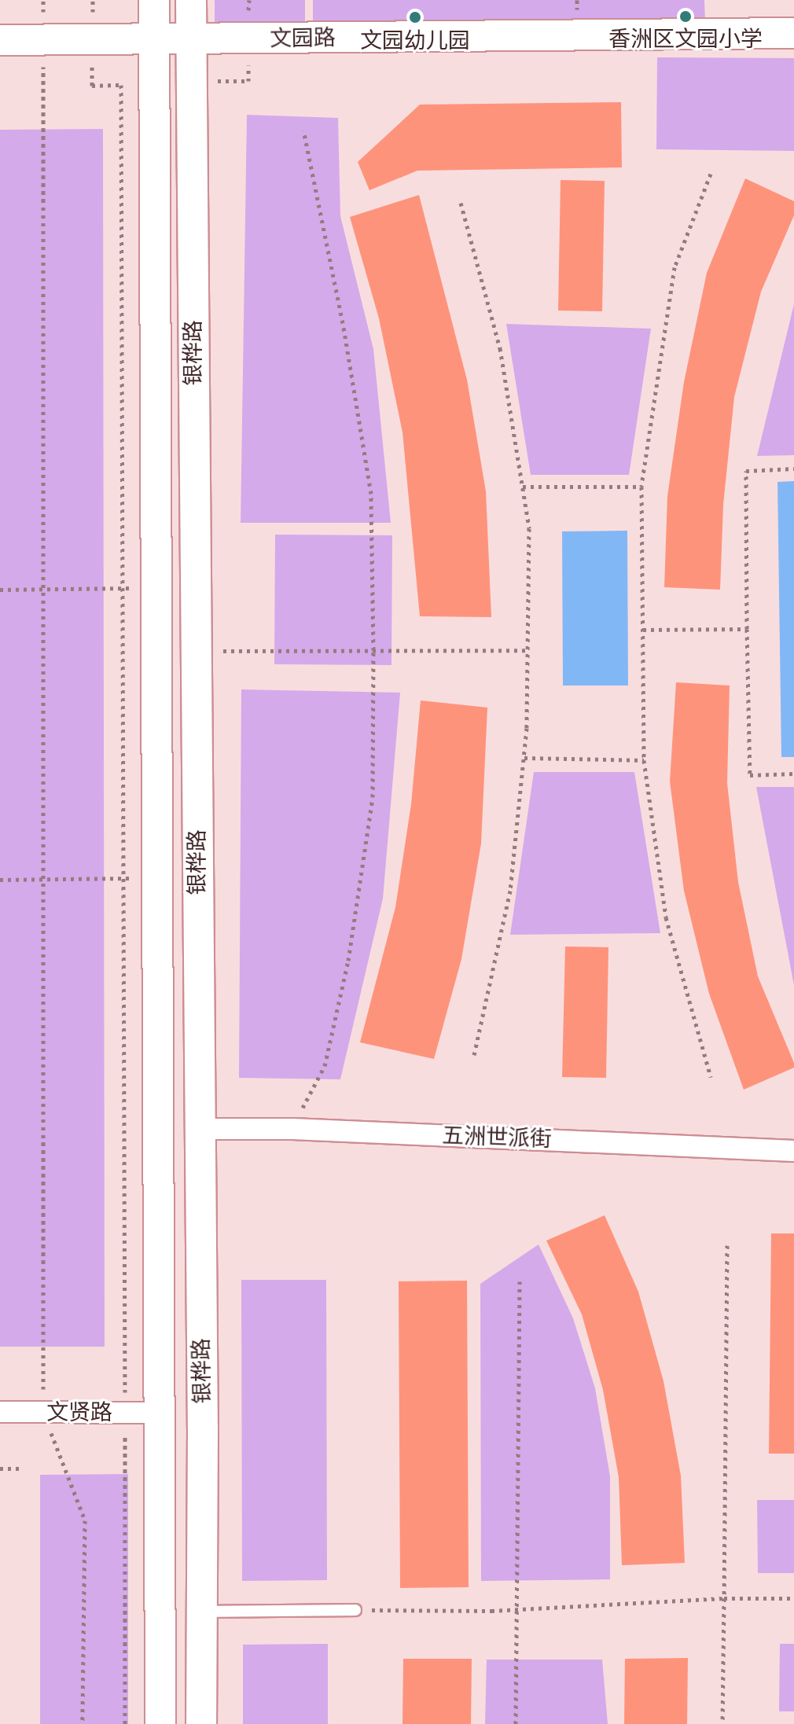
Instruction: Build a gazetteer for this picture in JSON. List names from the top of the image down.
{
  "streets": {
    "main road": ["文园路", "银桦路"],
    "street": ["五洲世派街", "文贤路"]
  },
  "crossings": [
    ["文园路", "银桦路"],
    ["银桦路", "五洲世派街"],
    ["银桦路", "文贤路"]
  ],
  "places": ["香洲区文园小学", "文园幼儿园"]
}
